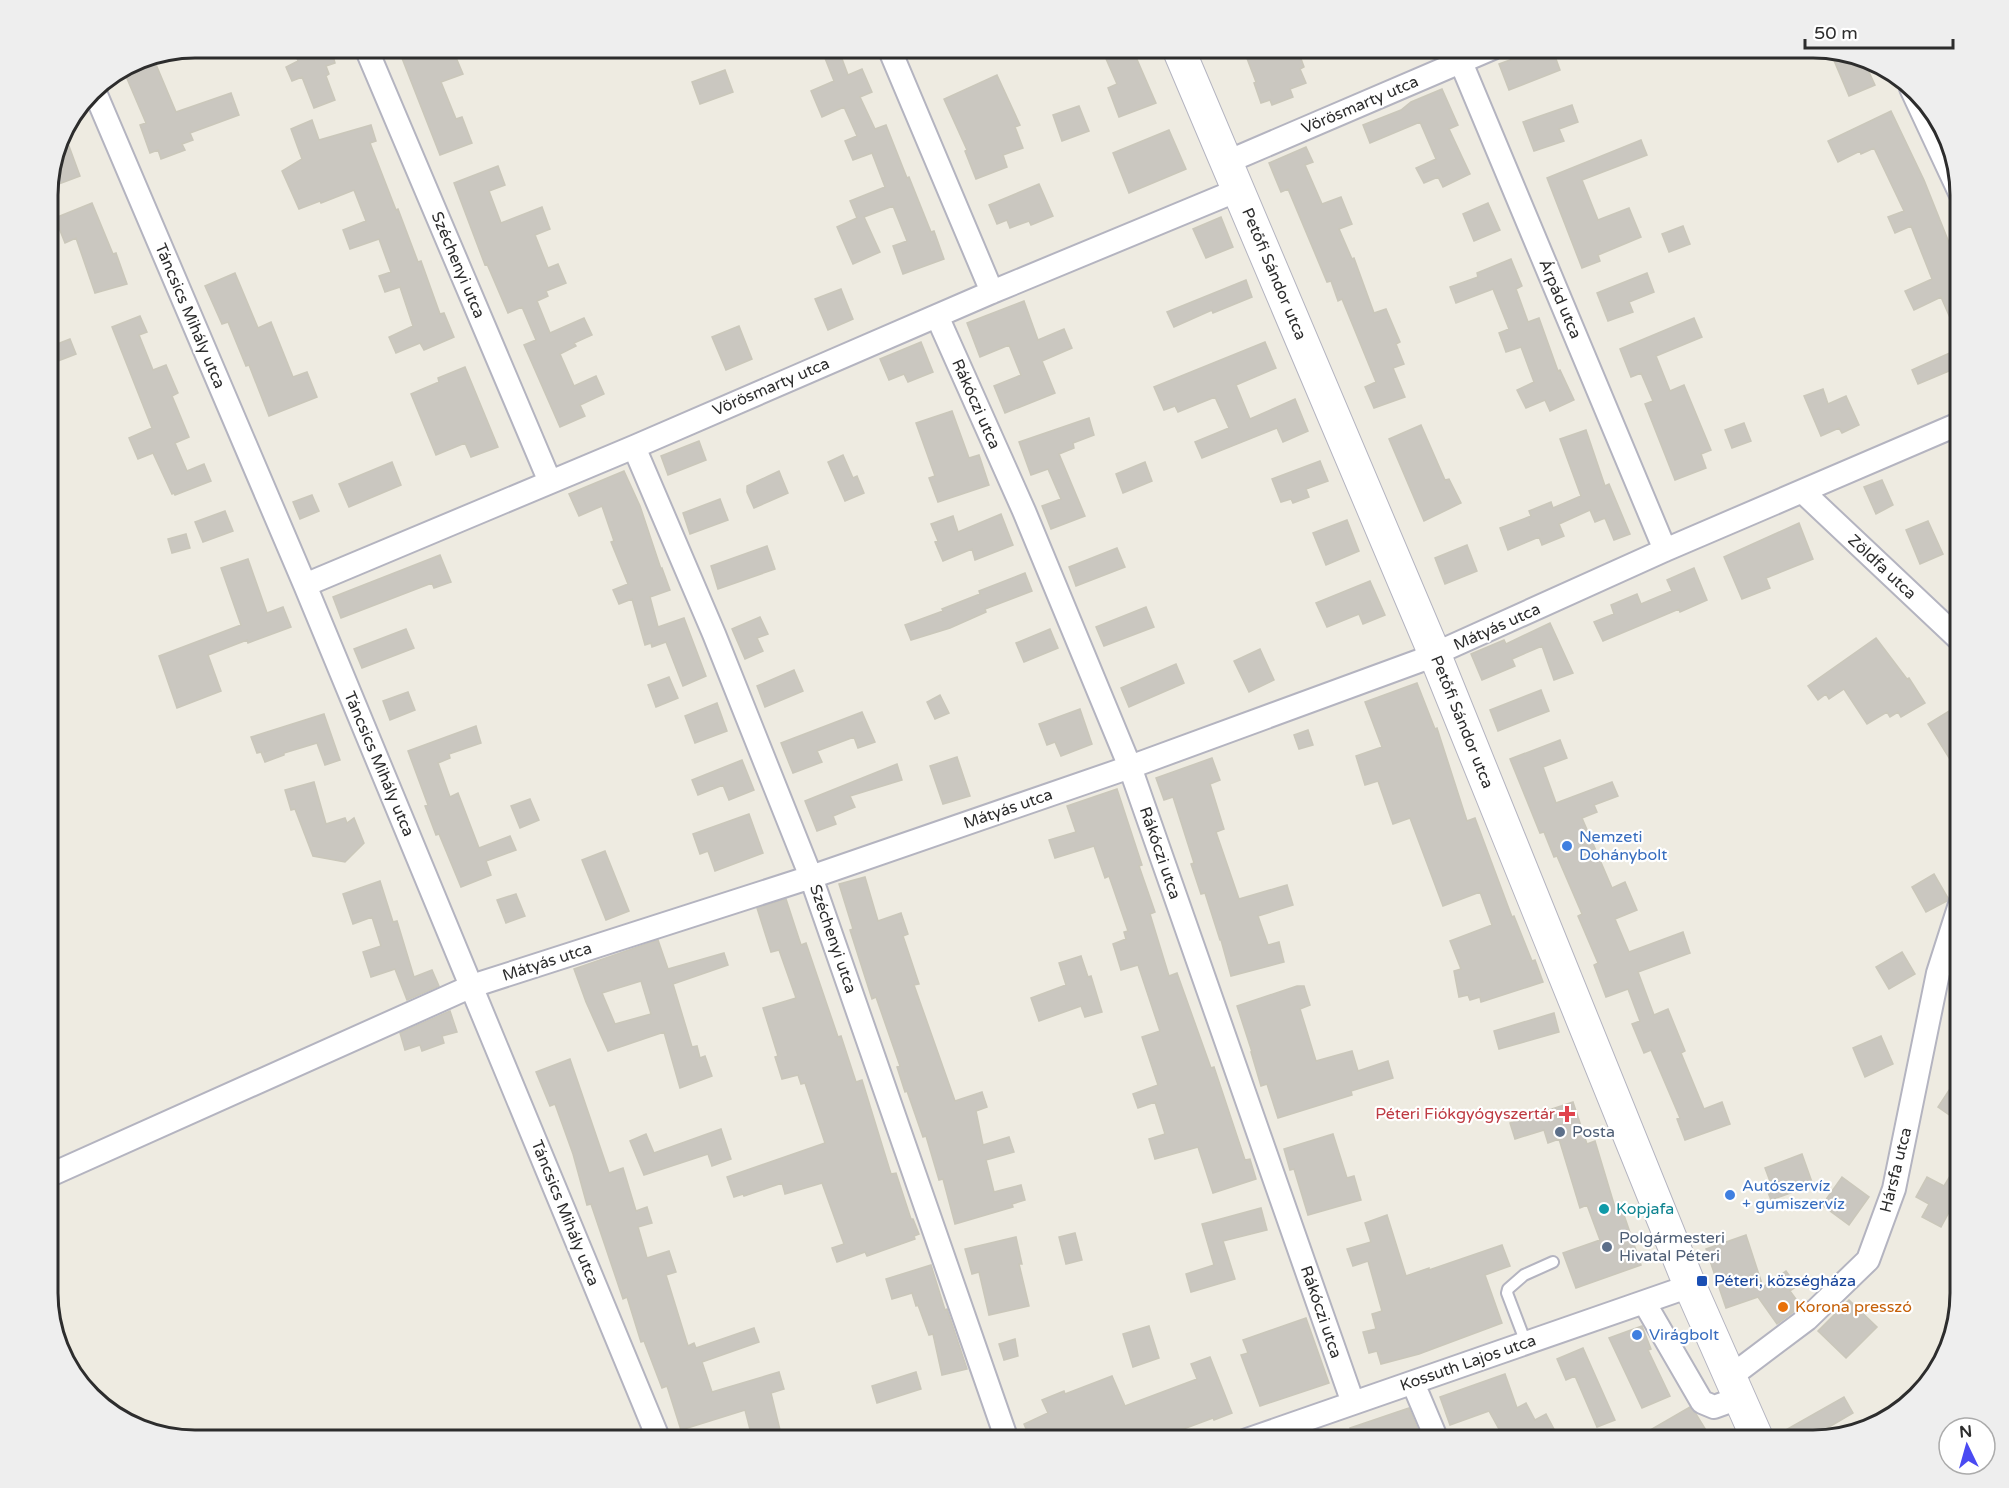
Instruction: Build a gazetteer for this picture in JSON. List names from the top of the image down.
{
  "streets": {
    "main road": ["Petőfi Sándor utca"],
    "street": [
      "Vörösmarty utca",
      "Széchenyi utca",
      "Árpád utca",
      "Táncsics Mihály utca",
      "Rákóczi utca",
      "Zöldfa utca",
      "Mátyás utca",
      "Hársfa utca",
      "Kossuth Lajos utca"
    ]
  },
  "crossings": [
    ["Vörösmarty utca", "Széchenyi utca"],
    ["Vörösmarty utca", "Petőfi Sándor utca"],
    ["Vörösmarty utca", "Táncsics Mihály utca"],
    ["Vörösmarty utca", "Rákóczi utca"],
    ["Széchenyi utca", "Mátyás utca"],
    ["Petőfi Sándor utca", "Mátyás utca"],
    ["Petőfi Sándor utca", "Hársfa utca"],
    ["Petőfi Sándor utca", "Kossuth Lajos utca"],
    ["Árpád utca", "Mátyás utca"],
    ["Táncsics Mihály utca", "Mátyás utca"],
    ["Rákóczi utca", "Mátyás utca"],
    ["Rákóczi utca", "Kossuth Lajos utca"],
    ["Zöldfa utca", "Mátyás utca"]
  ],
  "places": {
    "other": [
      "Nemzeti Dohánybolt",
      "Posta",
      "Autószervíz + gumiszervíz",
      "Kopjafa",
      "Polgármesteri Hivatal Péteri",
      "Korona presszó",
      "Virágbolt"
    ],
    "health": ["Péteri Fiókgyógyszertár"],
    "transit": ["Péteri, községháza"]
  },
  "scale_bar": "50 m",
  "north": "top"
}
